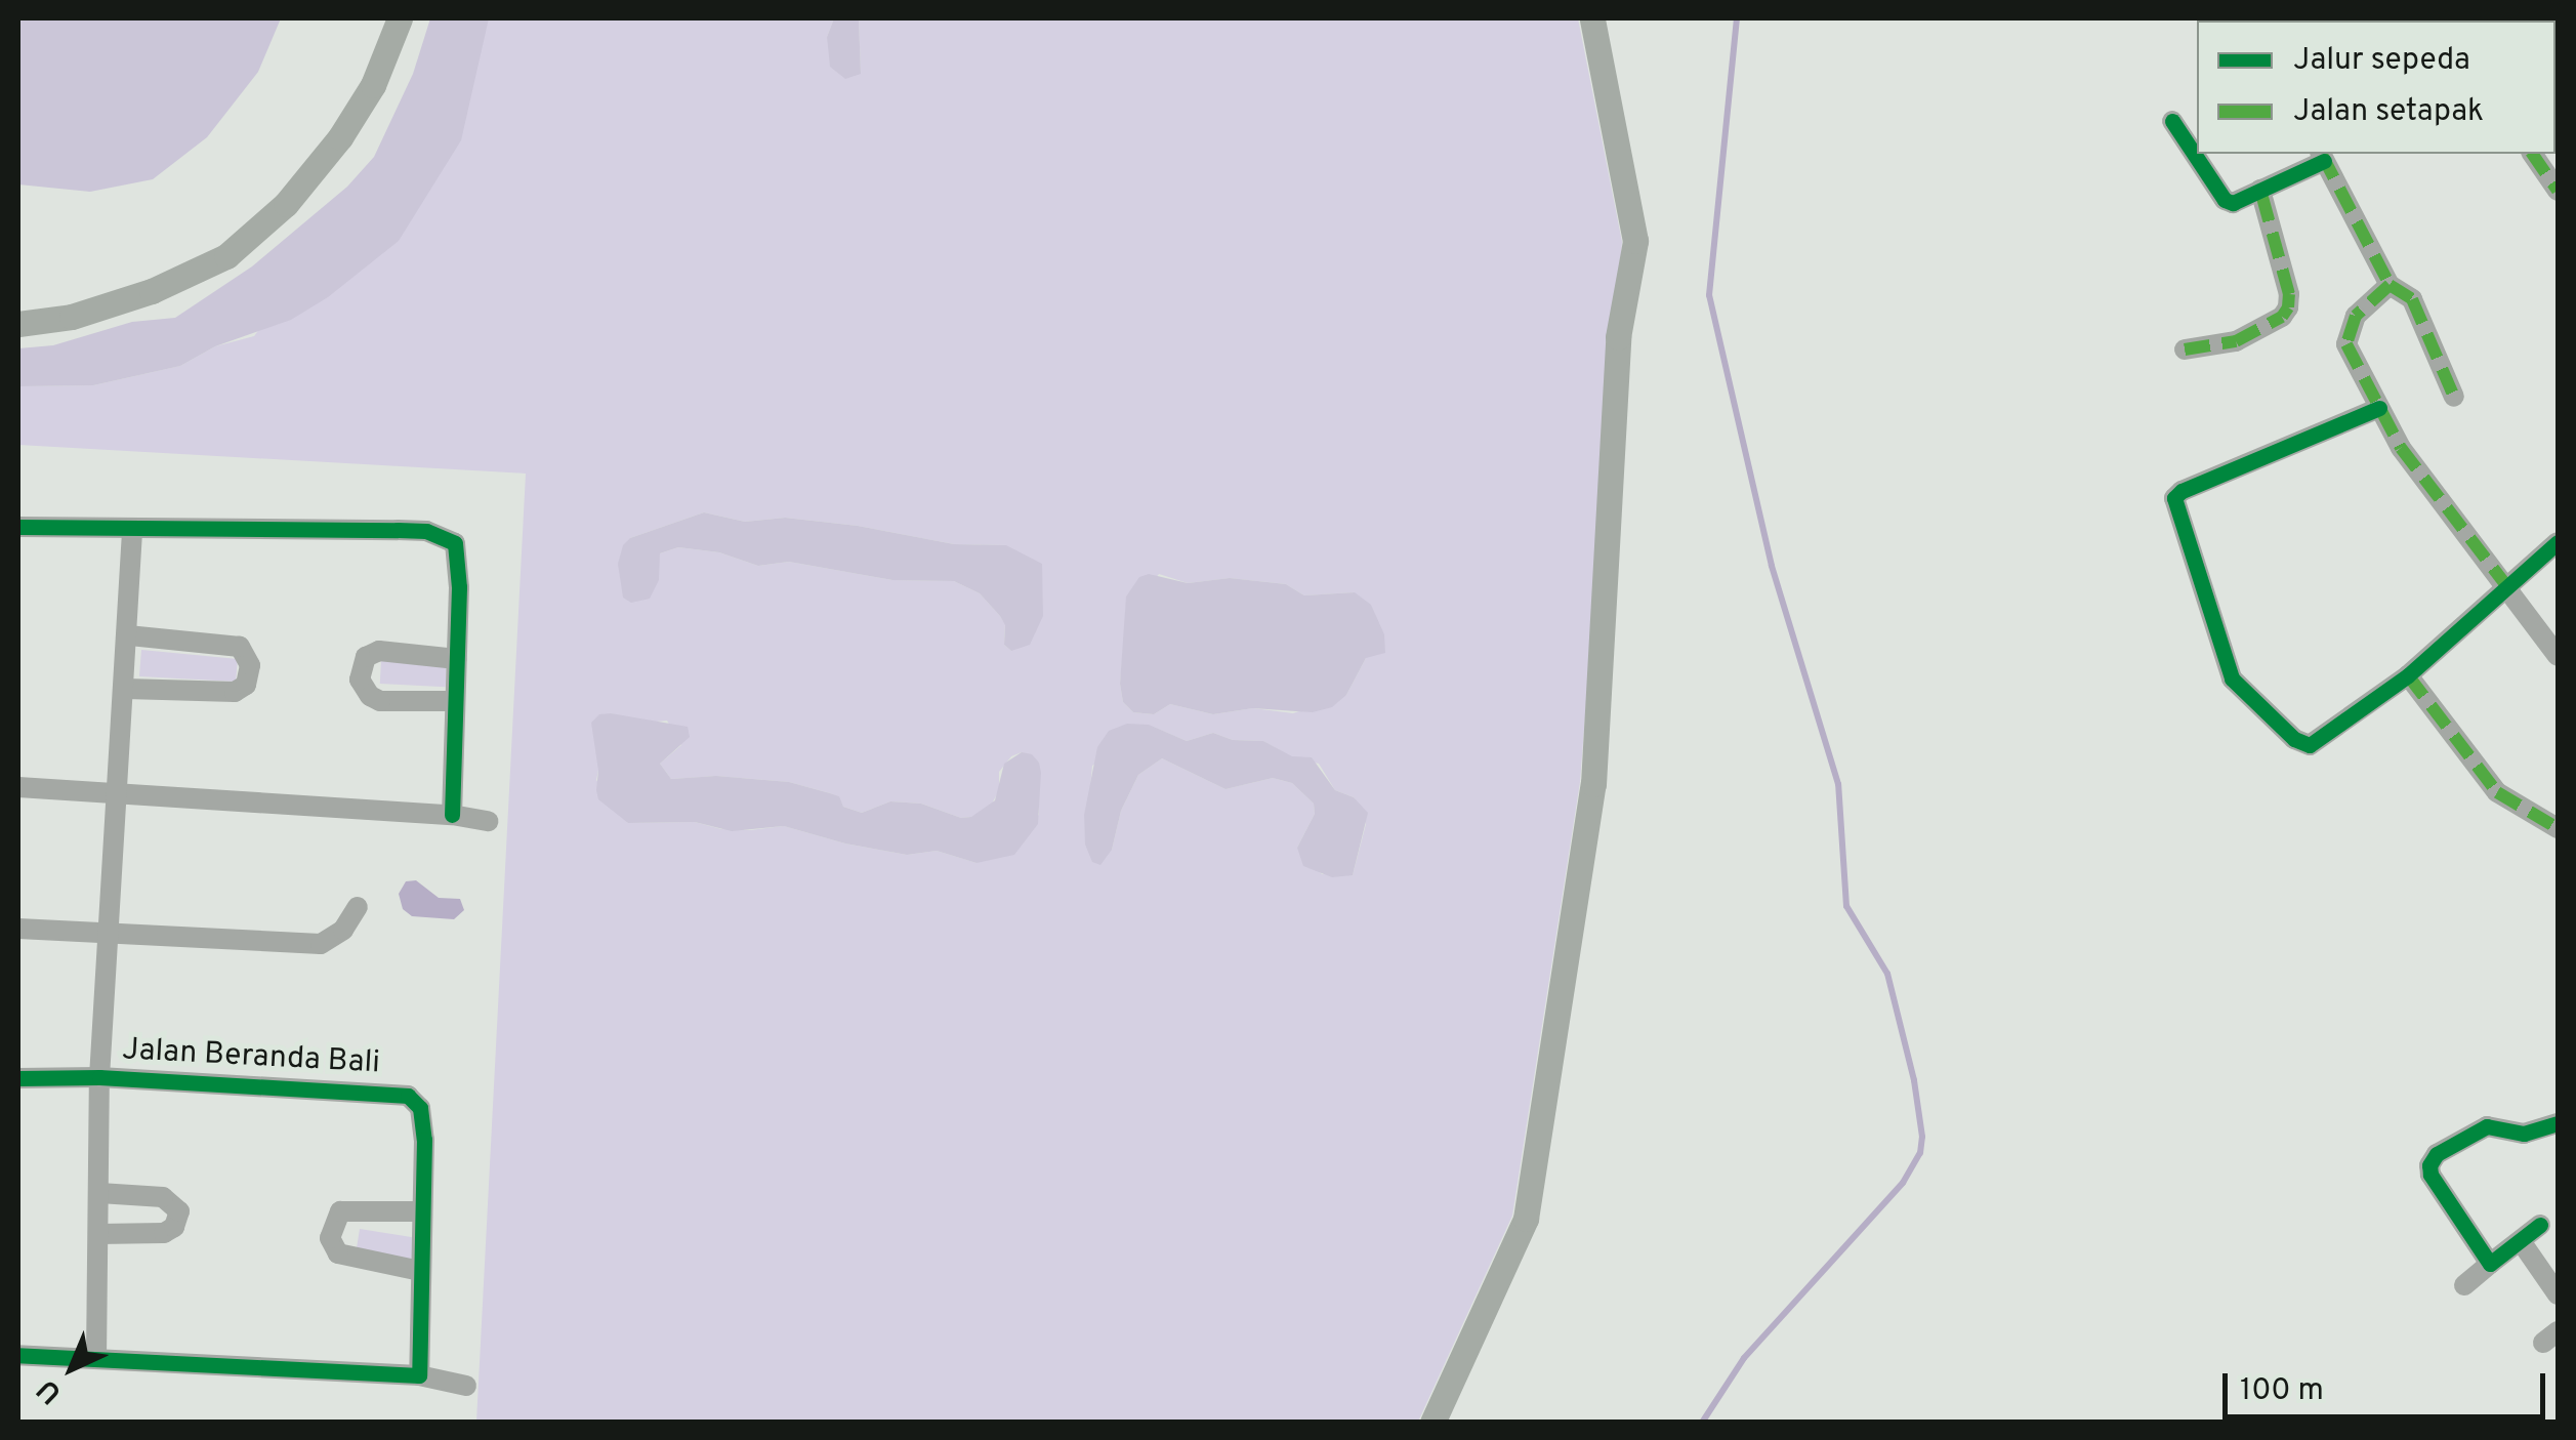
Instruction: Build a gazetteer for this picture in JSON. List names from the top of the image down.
{
  "streets": {
    "street": ["Jalan Beranda Bali"]
  },
  "legend": ["Jalur sepeda", "Jalan setapak"],
  "scale_bar": "100 m",
  "north": "bottom left"
}
